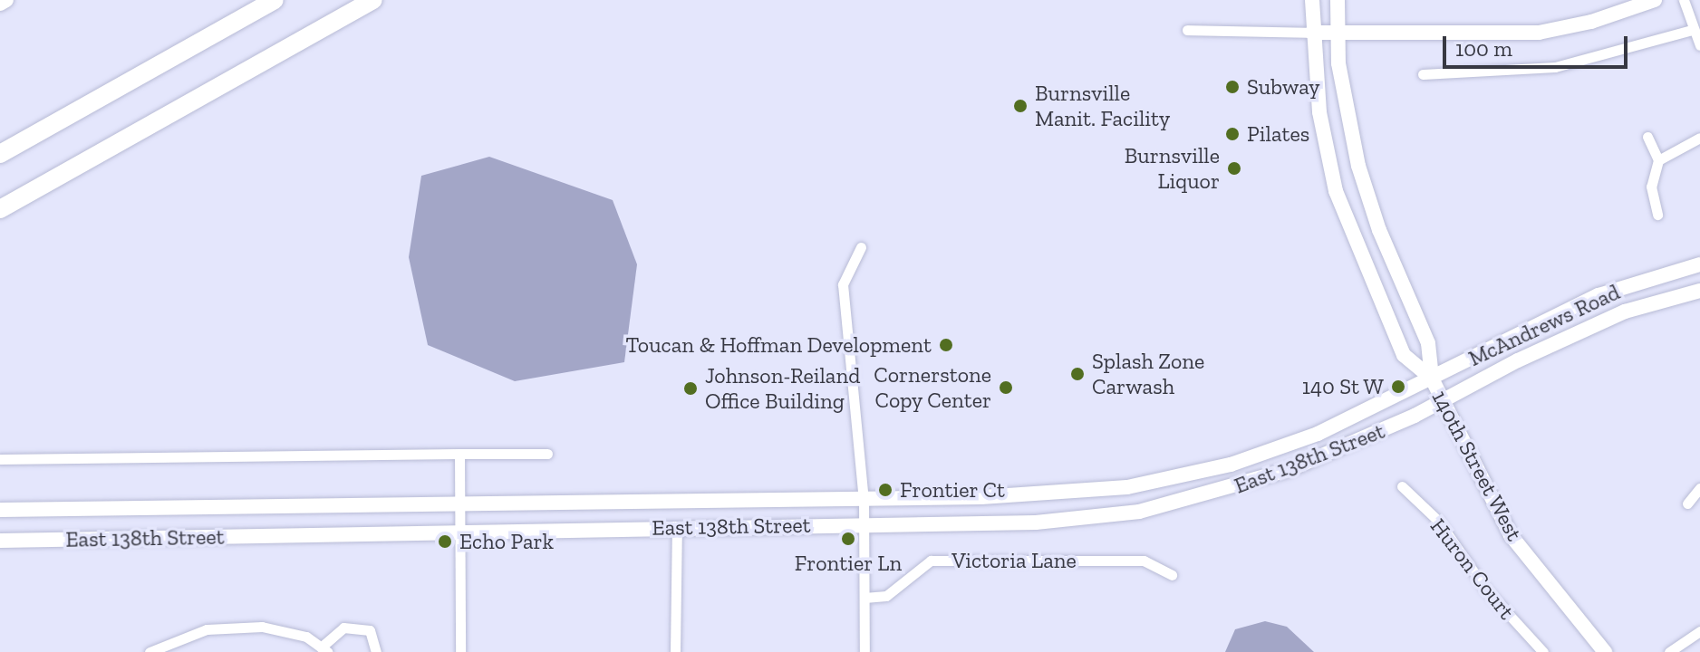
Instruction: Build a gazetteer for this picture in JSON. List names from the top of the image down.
{
  "streets": {
    "main road": ["McAndrews Road", "East 138th Street", "140th Street West"],
    "street": ["Victoria Lane", "Huron Court"]
  },
  "crossings": [
    ["McAndrews Road", "East 138th Street"],
    ["McAndrews Road", "140th Street West"],
    ["East 138th Street", "140th Street West"]
  ],
  "places": [
    "Subway",
    "Burnsville Manit. Facility",
    "Pilates",
    "Burnsville Liquor",
    "Toucan & Hoffman Development",
    "Splash Zone Carwash",
    "140 St W",
    "Cornerstone Copy Center",
    "Johnson-Reiland Office Building",
    "Frontier Ct",
    "Frontier Ln",
    "Echo Park"
  ],
  "scale_bar": "100 m"
}
